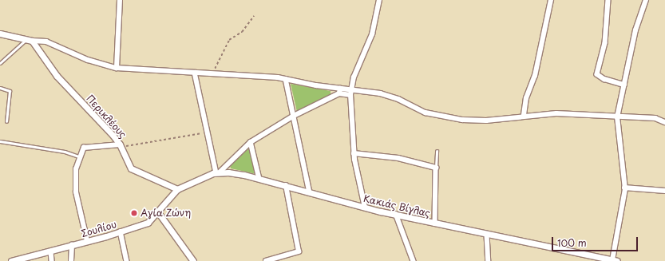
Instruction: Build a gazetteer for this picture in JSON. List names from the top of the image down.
{
  "streets": {
    "street": ["Περικλέους", "Κακιάς Βίγλας", "Σουλίου"]
  },
  "crossings": [
    ["Περικλέους", "Κακιάς Βίγλας"],
    ["Περικλέους", "Σουλίου"],
    ["Κακιάς Βίγλας", "Σουλίου"]
  ],
  "places": ["Αγία Ζώνη"],
  "scale_bar": "100 m"
}
